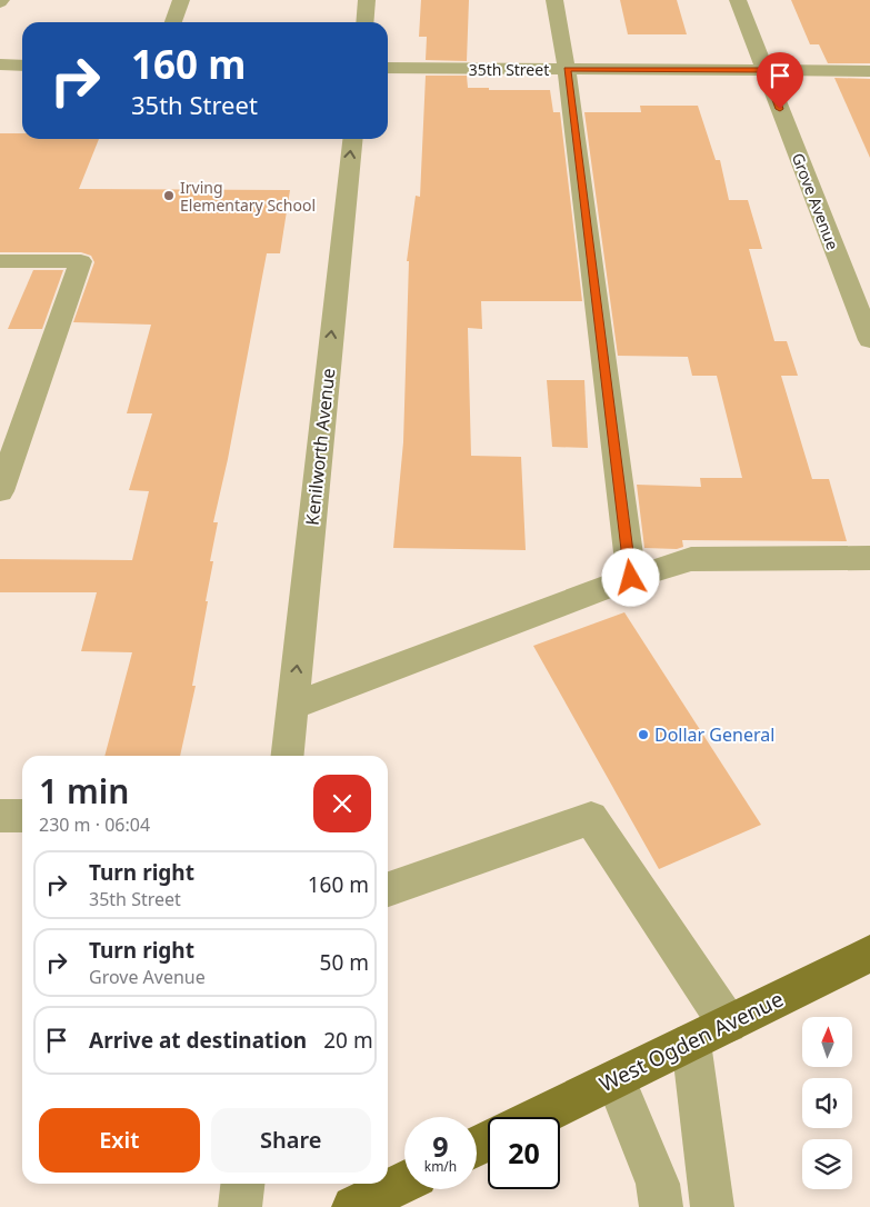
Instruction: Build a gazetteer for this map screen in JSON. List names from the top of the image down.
{
  "streets": {
    "main road": ["West Ogden Avenue"],
    "street": ["35th Street", "Grove Avenue", "Kenilworth Avenue"]
  },
  "crossings": [
    ["35th Street", "Grove Avenue"]
  ],
  "places": ["Irving Elementary School", "Dollar General"],
  "north": "top",
  "page": {
    "turn": ["160 m", "35th Street"],
    "heading": ["1 min", "230 m · 06:04"],
    "list": [
      {
        "name": "Turn right",
        "note": "35th Street",
        "value": "160 m"
      },
      {
        "name": "Turn right",
        "note": "Grove Avenue",
        "value": "50 m"
      },
      {
        "name": "Arrive at destination",
        "value": "20 m"
      }
    ],
    "buttons": ["Exit", "Share"],
    "speed": "9 km/h",
    "limit": "20"
  }
}
